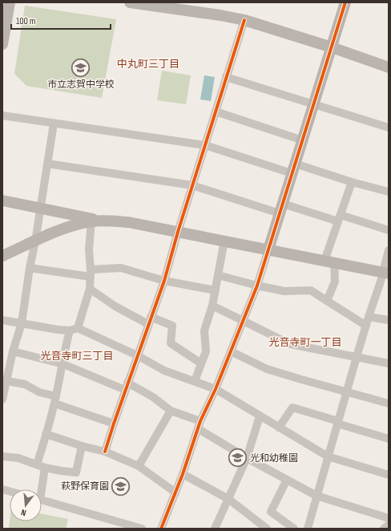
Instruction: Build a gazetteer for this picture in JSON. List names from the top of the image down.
{
  "districts": ["中丸町三丁目", "光音寺町一丁目", "光音寺町三丁目"],
  "places": {
    "school or university": ["市立志賀中学校", "光和幼稚園", "萩野保育園"]
  },
  "scale_bar": "100 m",
  "north": "bottom"
}
